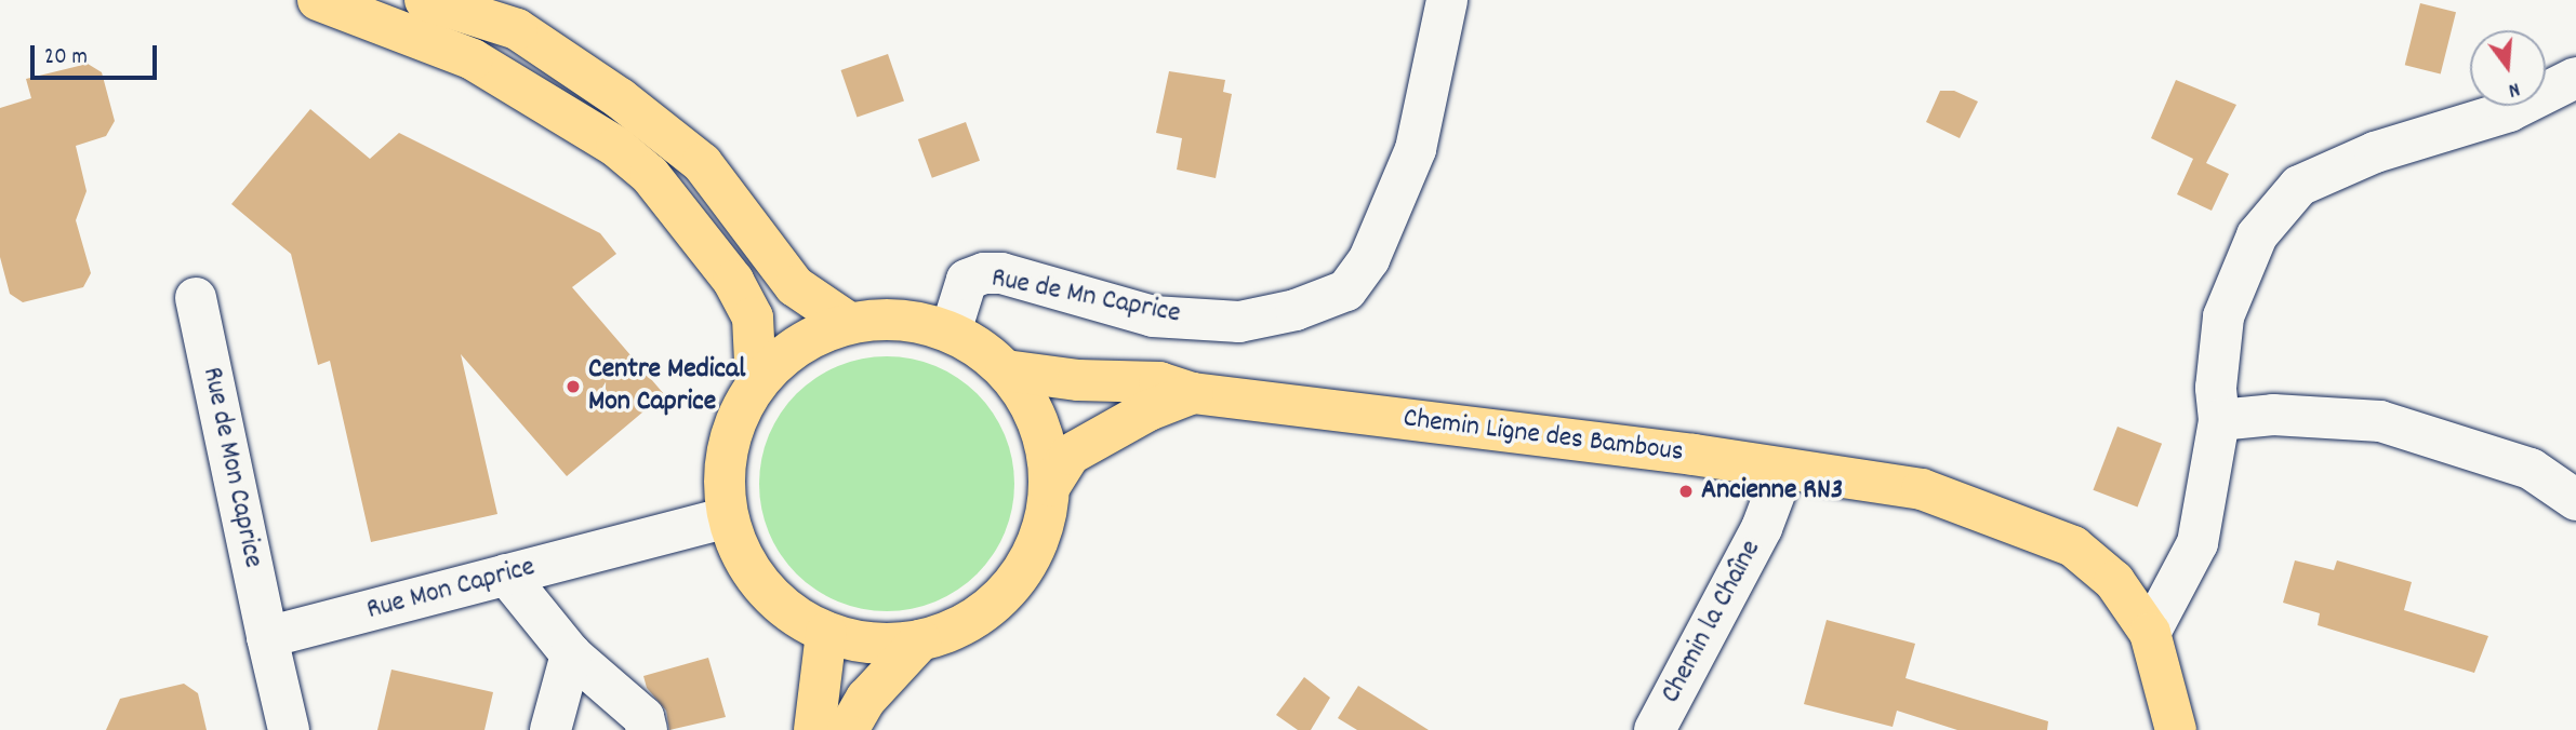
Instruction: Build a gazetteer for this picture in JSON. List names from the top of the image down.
{
  "streets": {
    "main road": ["Chemin Ligne des Bambous"],
    "street": [
      "Rue de Mn Caprice",
      "Rue de Mon Caprice",
      "Rue Mon Caprice",
      "Chemin la Chaîne"
    ]
  },
  "crossings": [
    ["Chemin Ligne des Bambous", "Chemin la Chaîne"],
    ["Rue de Mon Caprice", "Rue Mon Caprice"]
  ],
  "places": ["Centre Medical Mon Caprice", "Ancienne RN3"],
  "scale_bar": "20 m",
  "north": "bottom"
}
